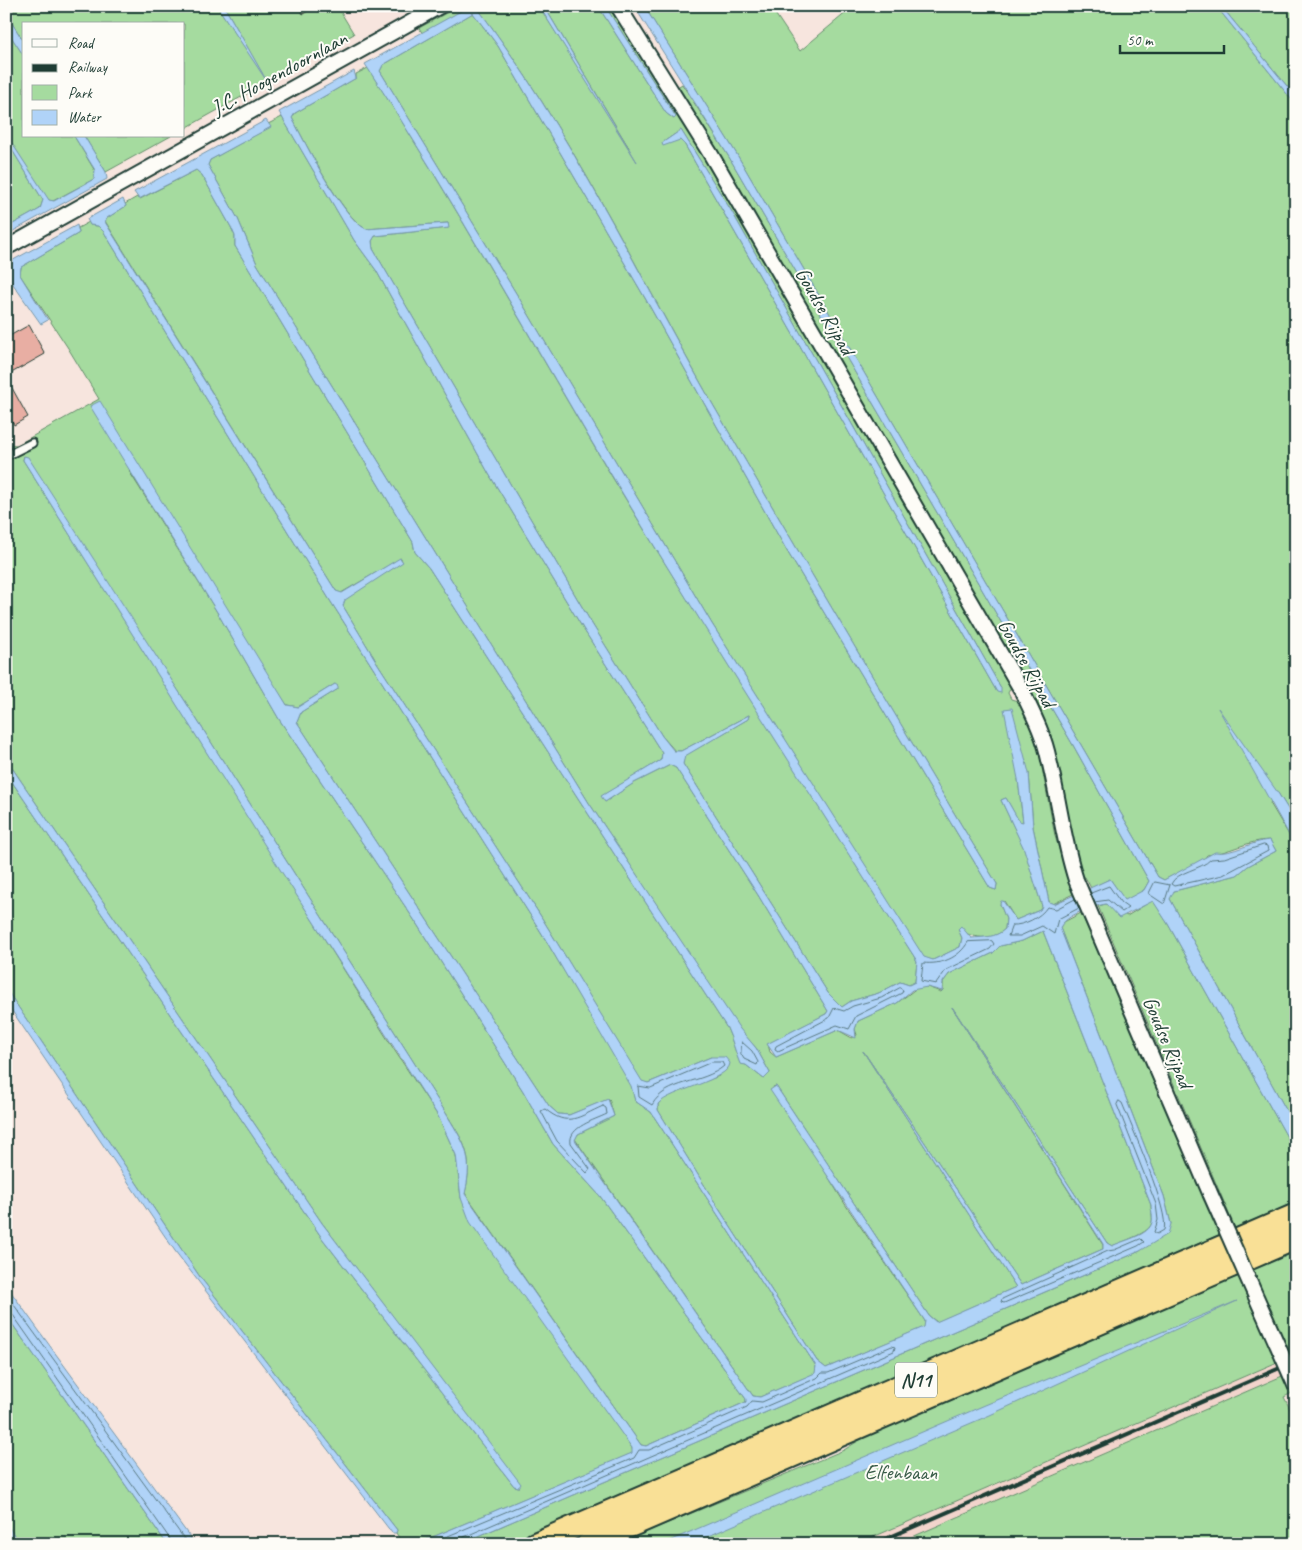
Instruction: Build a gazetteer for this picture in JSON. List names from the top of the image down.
{
  "streets": {
    "highway": ["N11"],
    "street": ["J.C. Hoogendoornlaan", "Goudse Rijpad"]
  },
  "parks": ["Elfenbaan"],
  "legend": [
    "Road",
    "Railway",
    "Park",
    "Water"
  ],
  "scale_bar": "50 m"
}
